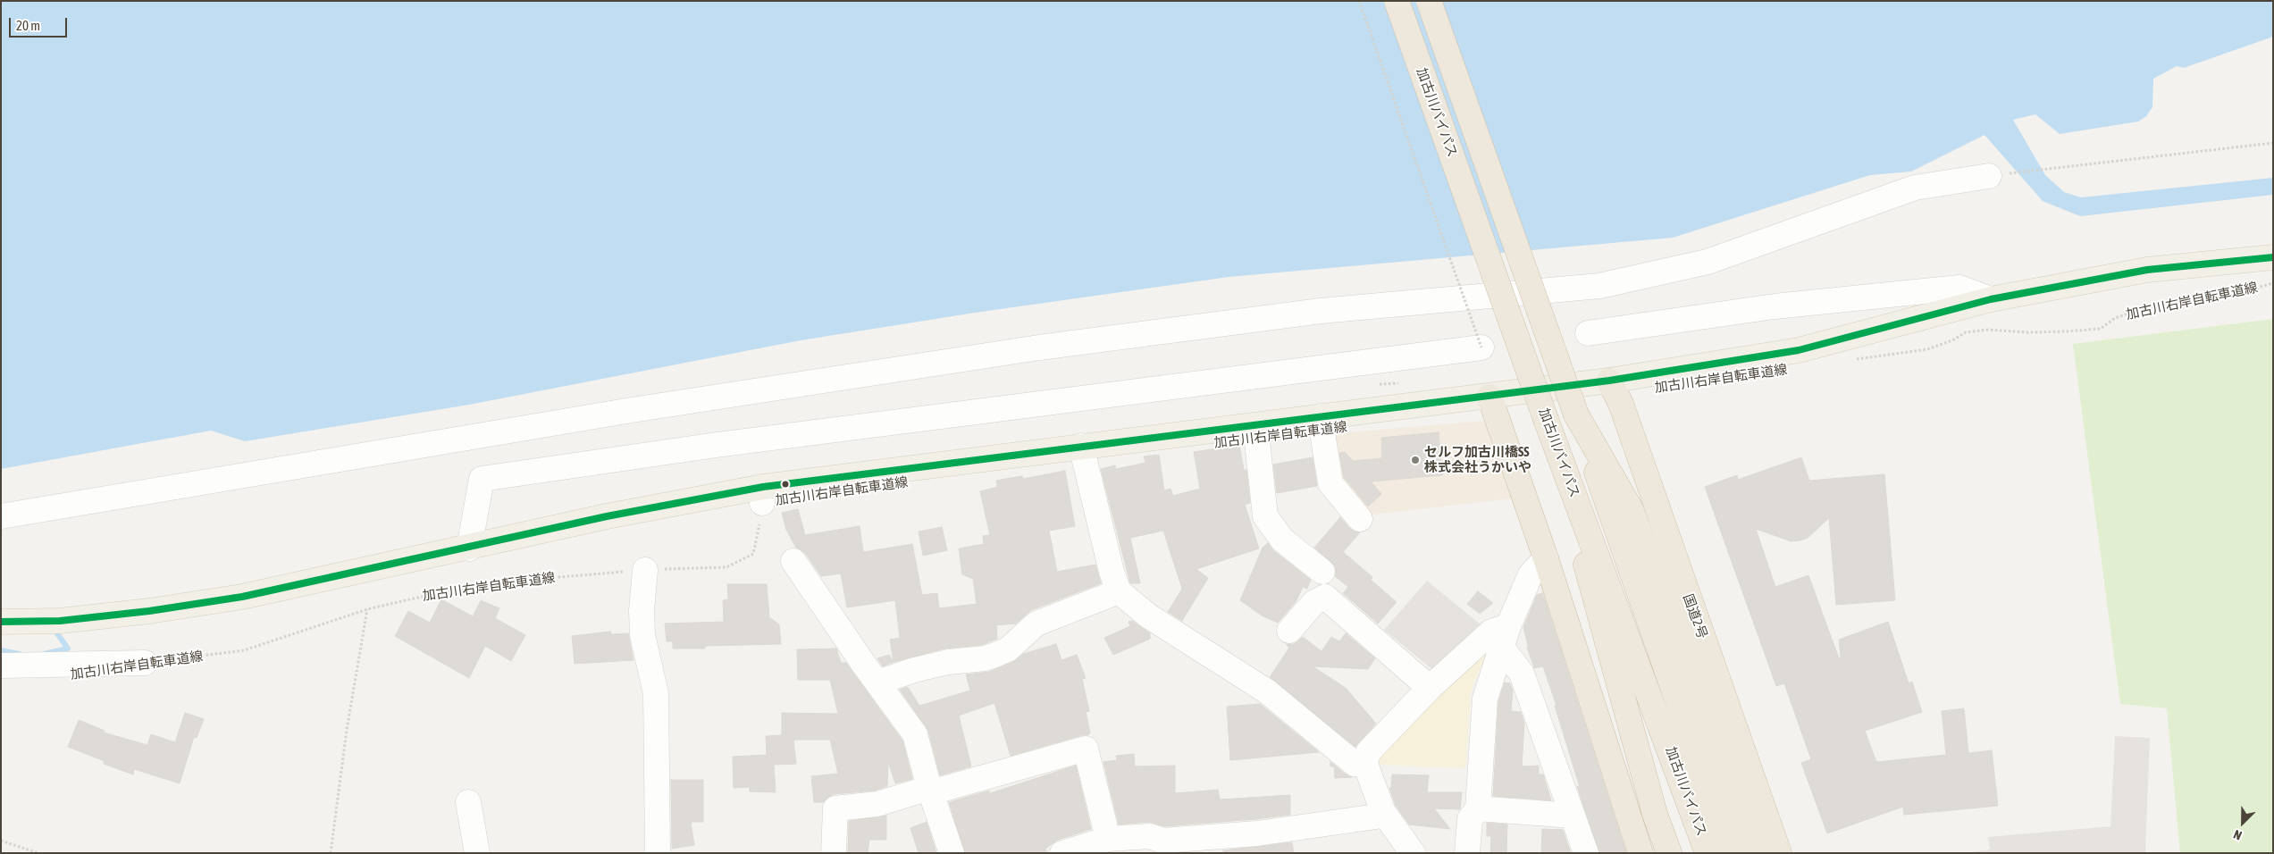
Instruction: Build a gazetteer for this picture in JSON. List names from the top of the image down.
{
  "streets": {
    "highway": ["加古川バイパス", "国道2号"],
    "path": ["加古川右岸自転車道線"]
  },
  "places": ["セルフ加古川橋SS 株式会社うかいや"],
  "scale_bar": "20 m",
  "north": "bottom left"
}
